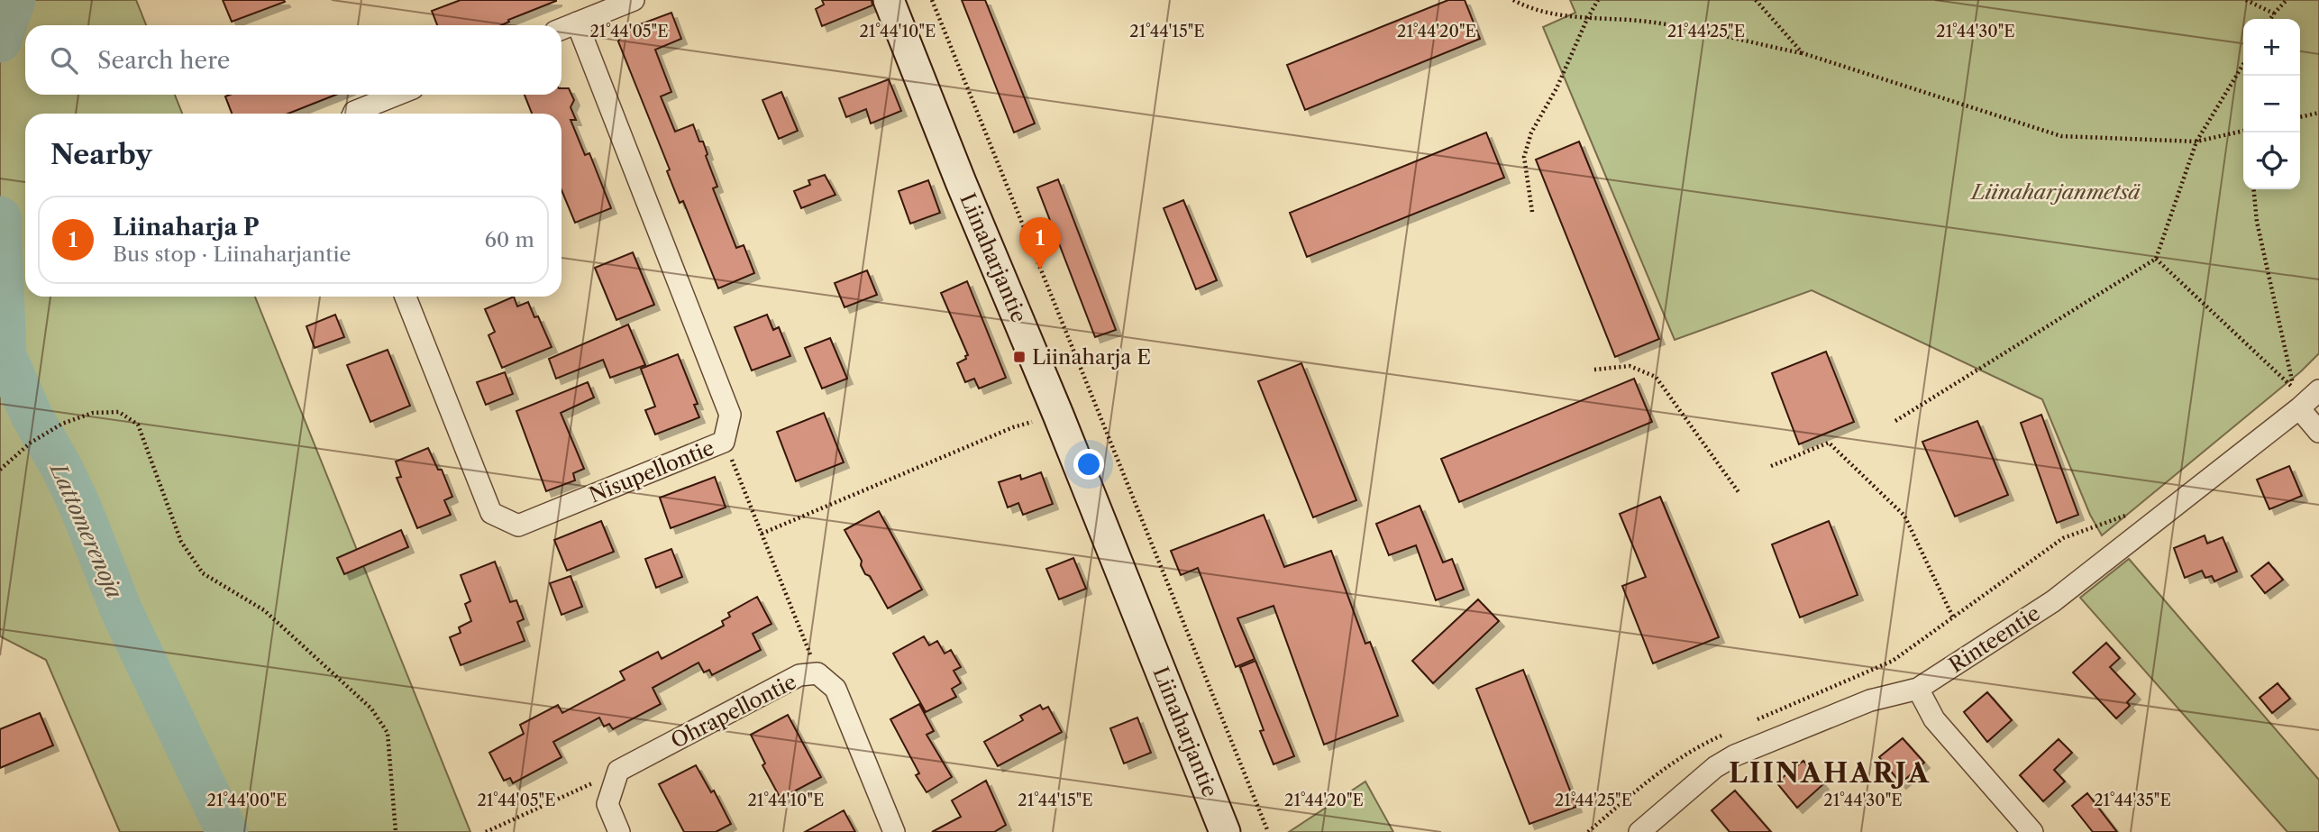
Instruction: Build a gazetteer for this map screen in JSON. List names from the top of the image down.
{
  "streets": {
    "main road": ["Liinaharjantie"],
    "street": ["Nisupellontie", "Rinteentie", "Ohrapellontie"]
  },
  "districts": ["LIINAHARJA"],
  "water": ["Lattomerenoja"],
  "parks": ["Liinaharjanmetsä"],
  "places": {
    "transit": ["Liinaharja E"]
  },
  "page": {
    "map_buttons": ["+", "−"],
    "search": "Search here",
    "heading": "Nearby",
    "list": [
      {
        "mark": "1",
        "name": "Liinaharja P",
        "note": "Bus stop · Liinaharjantie",
        "value": "60 m"
      }
    ],
    "pins": "1"
  },
  "coordinates": [
    "21°44'05\"E",
    "21°44'10\"E",
    "21°44'15\"E",
    "21°44'20\"E",
    "21°44'25\"E",
    "21°44'30\"E",
    "21°44'00\"E",
    "21°44'35\"E"
  ]
}
